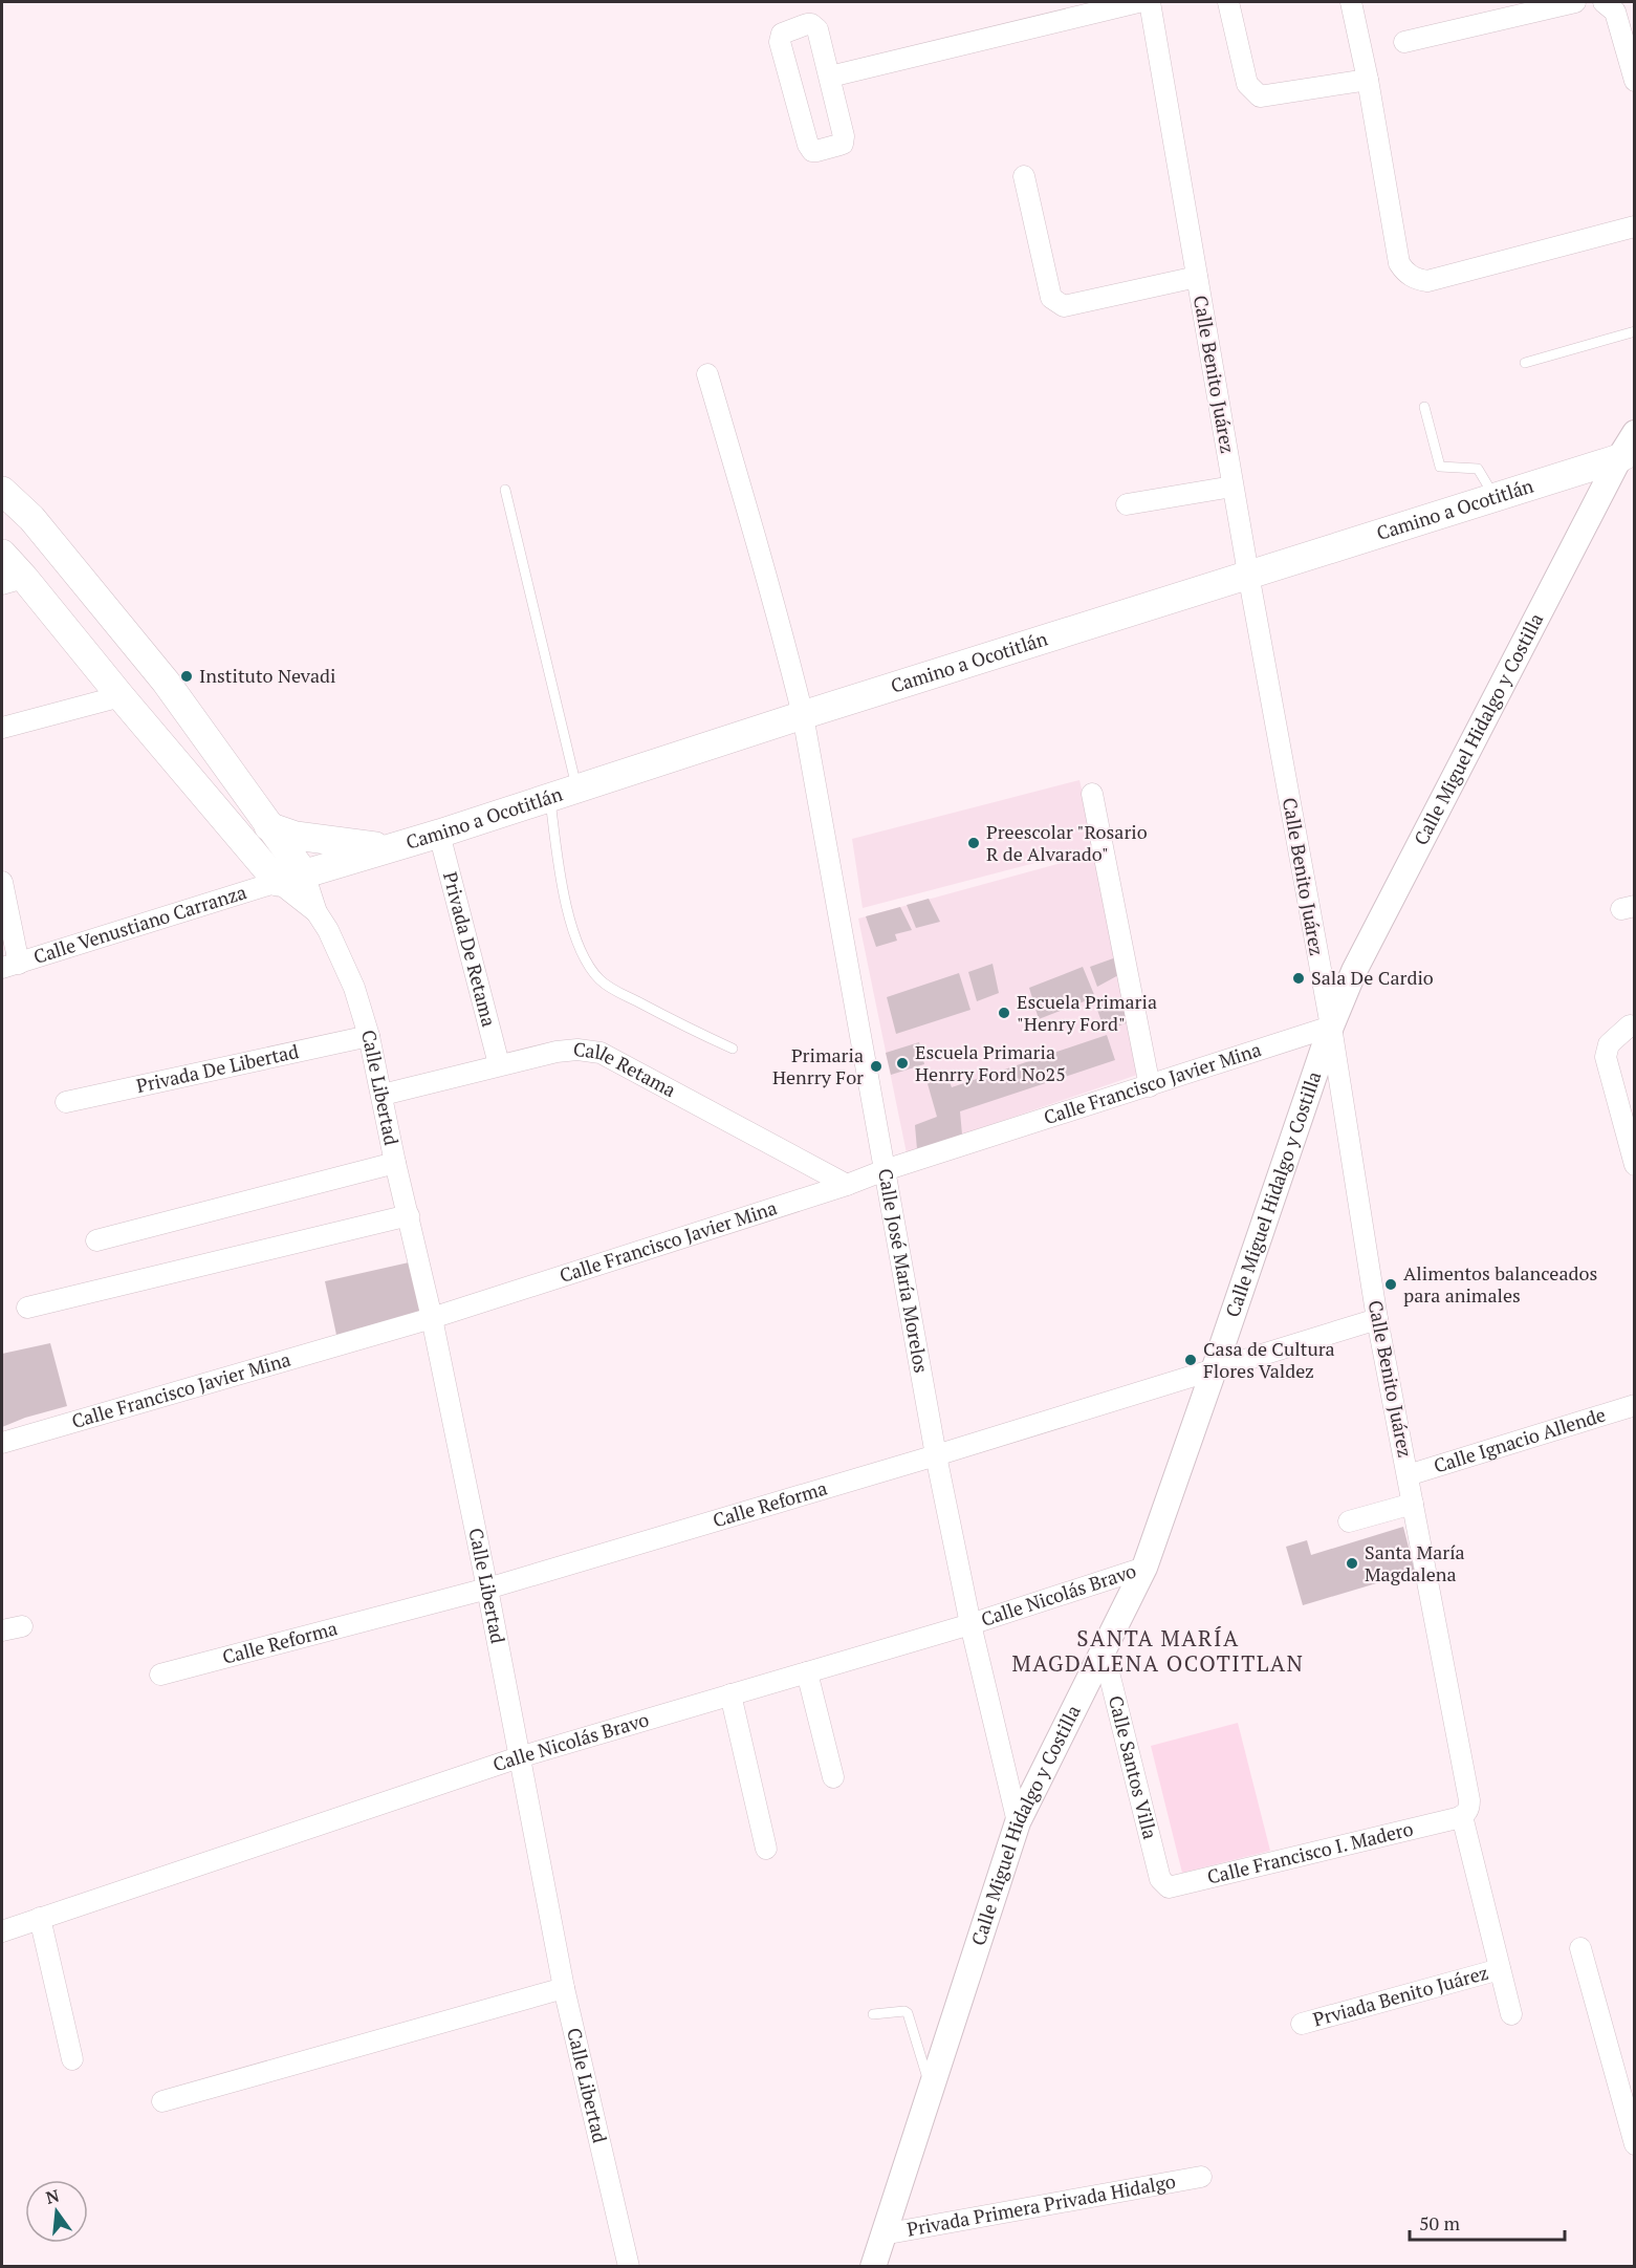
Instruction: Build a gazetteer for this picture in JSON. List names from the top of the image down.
{
  "streets": {
    "main road": ["Camino a Ocotitlán"],
    "street": [
      "Calle Benito Juárez",
      "Calle Miguel Hidalgo y Costilla",
      "Calle Venustiano Carranza",
      "Privada De Retama",
      "Privada De Libertad",
      "Calle Retama",
      "Calle Francisco Javier Mina",
      "Calle Libertad",
      "Calle José María Morelos",
      "Calle Ignacio Allende",
      "Calle Reforma",
      "Calle Nicolás Bravo",
      "Calle Santos Villa",
      "Calle Francisco I. Madero",
      "Prviada Benito Juárez",
      "Privada Primera Privada Hidalgo"
    ]
  },
  "crossings": [
    ["Calle Benito Juárez", "Camino a Ocotitlán"],
    ["Calle Benito Juárez", "Calle Miguel Hidalgo y Costilla"],
    ["Calle Benito Juárez", "Calle Francisco Javier Mina"],
    ["Calle Benito Juárez", "Calle Ignacio Allende"],
    ["Calle Benito Juárez", "Calle Reforma"],
    ["Calle Benito Juárez", "Calle Francisco I. Madero"],
    ["Camino a Ocotitlán", "Calle Miguel Hidalgo y Costilla"],
    ["Camino a Ocotitlán", "Calle Venustiano Carranza"],
    ["Camino a Ocotitlán", "Privada De Retama"],
    ["Camino a Ocotitlán", "Calle Libertad"],
    ["Camino a Ocotitlán", "Calle José María Morelos"],
    ["Calle Miguel Hidalgo y Costilla", "Calle Francisco Javier Mina"],
    ["Calle Miguel Hidalgo y Costilla", "Calle José María Morelos"],
    ["Calle Miguel Hidalgo y Costilla", "Calle Reforma"],
    ["Calle Miguel Hidalgo y Costilla", "Calle Nicolás Bravo"],
    ["Calle Miguel Hidalgo y Costilla", "Calle Santos Villa"],
    ["Calle Miguel Hidalgo y Costilla", "Privada Primera Privada Hidalgo"],
    ["Calle Venustiano Carranza", "Calle Libertad"],
    ["Privada De Retama", "Calle Retama"],
    ["Privada De Libertad", "Calle Libertad"],
    ["Calle Retama", "Calle Francisco Javier Mina"],
    ["Calle Retama", "Calle Libertad"],
    ["Calle Francisco Javier Mina", "Calle Libertad"],
    ["Calle Francisco Javier Mina", "Calle José María Morelos"],
    ["Calle Libertad", "Calle Reforma"],
    ["Calle Libertad", "Calle Nicolás Bravo"],
    ["Calle José María Morelos", "Calle Reforma"],
    ["Calle José María Morelos", "Calle Nicolás Bravo"],
    ["Calle Santos Villa", "Calle Francisco I. Madero"]
  ],
  "districts": ["SANTA MARÍA MAGDALENA OCOTITLAN"],
  "places": [
    "Instituto Nevadi",
    "Preescolar \"Rosario R de Alvarado\"",
    "Sala De Cardio",
    "Escuela Primaria \"Henry Ford\"",
    "Escuela Primaria Henrry Ford No25",
    "Primaria Henrry For",
    "Alimentos balanceados para animales",
    "Casa de Cultura Flores Valdez",
    "Santa María Magdalena"
  ],
  "scale_bar": "50 m",
  "north": "top"
}
